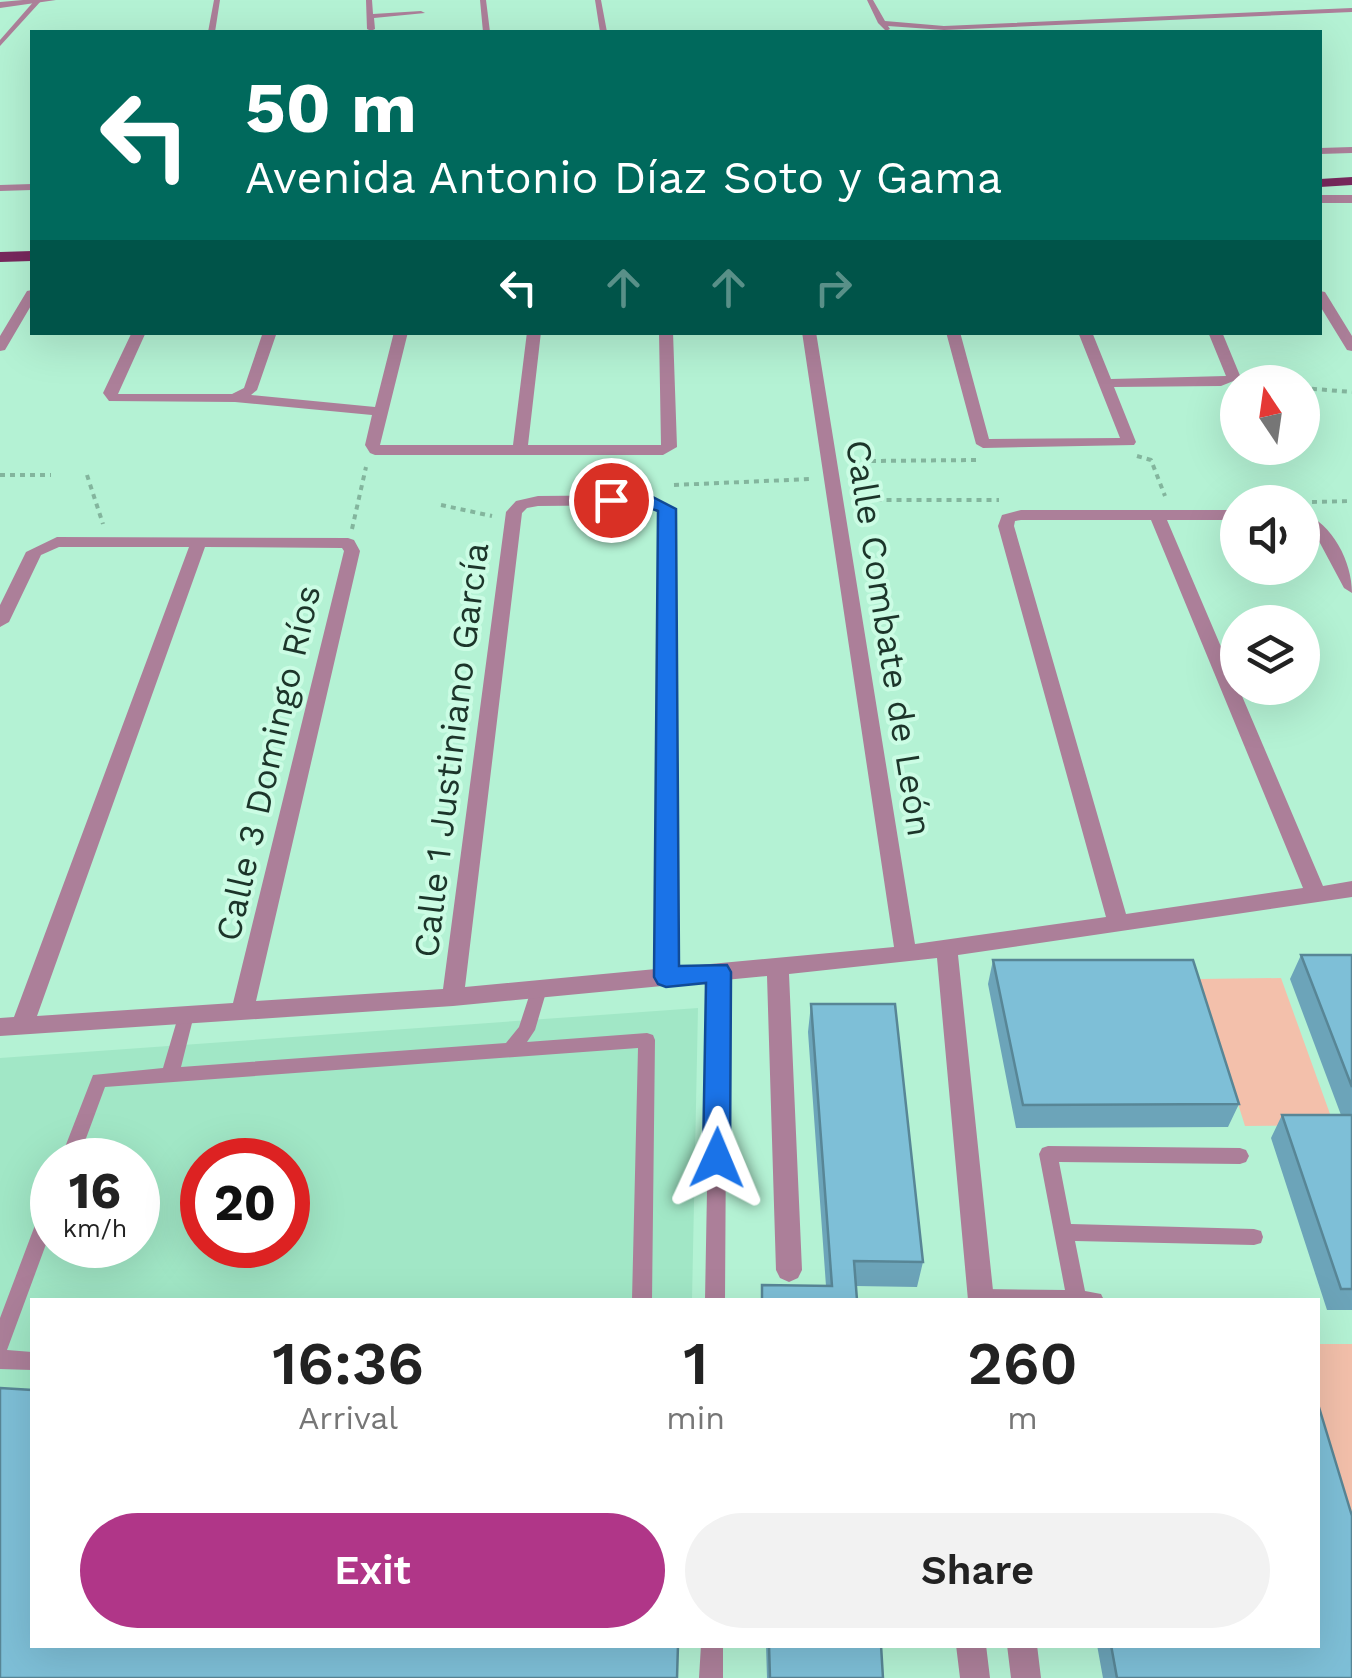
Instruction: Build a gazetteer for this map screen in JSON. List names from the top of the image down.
{
  "streets": {
    "street": ["Calle Combate de León", "Calle 1 Justiniano García", "Calle 3 Domingo Ríos"]
  },
  "north": "top",
  "page": {
    "turn": ["50 m", "Avenida Antonio Díaz Soto y Gama"],
    "speed": "16 km/h",
    "limit": "20",
    "eta": [
      "16:36",
      "Arrival",
      "1",
      "min",
      "260",
      "m"
    ],
    "buttons": ["Exit", "Share"]
  }
}
